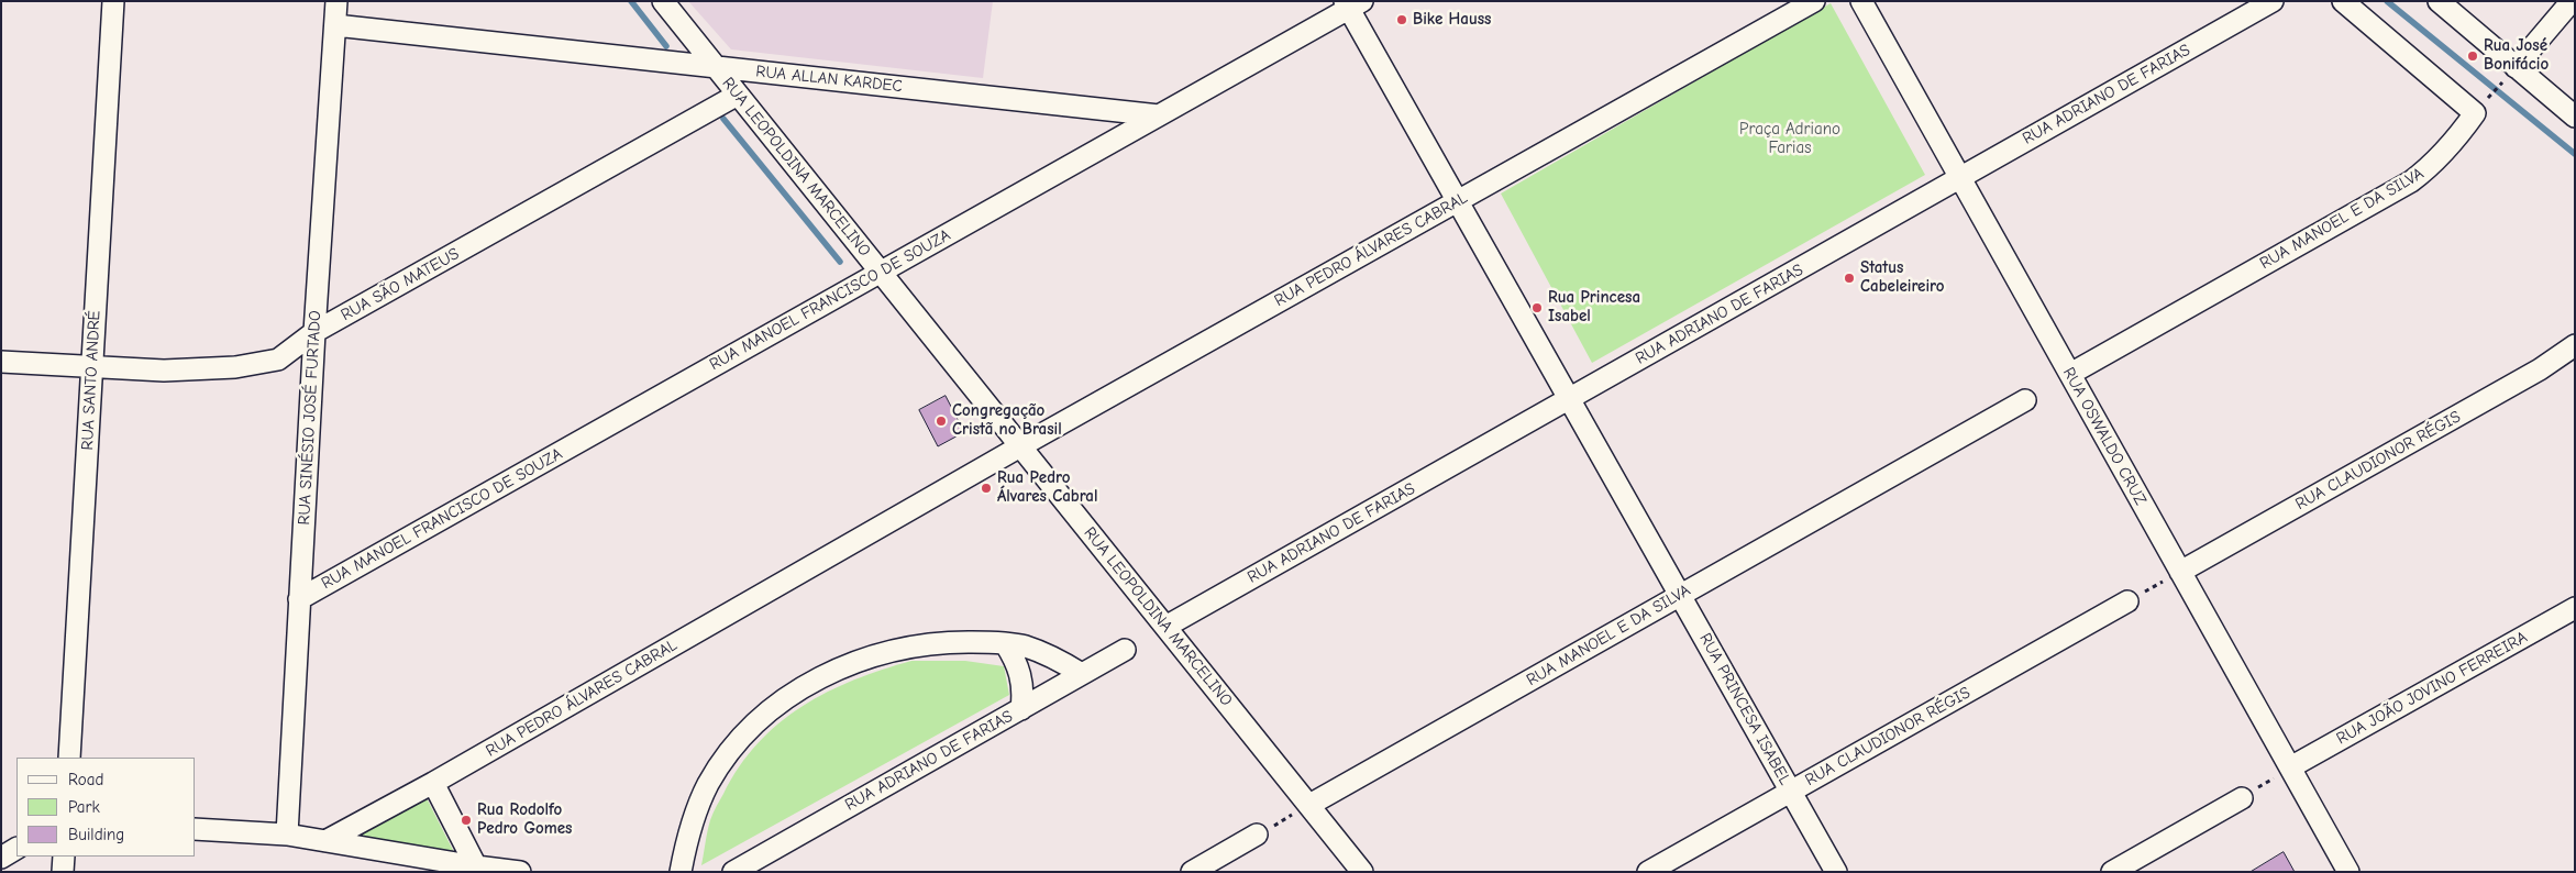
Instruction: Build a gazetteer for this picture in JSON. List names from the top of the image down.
{
  "streets": {
    "street": [
      "RUA ALLAN KARDEC",
      "RUA ADRIANO DE FARIAS",
      "RUA LEOPOLDINA MARCELINO",
      "RUA MANOEL E DA SILVA",
      "RUA PEDRO ÁLVARES CABRAL",
      "RUA SÃO MATEUS",
      "RUA MANOEL FRANCISCO DE SOUZA",
      "RUA SANTO ANDRÉ",
      "RUA SINÉSIO JOSÉ FURTADO",
      "RUA OSWALDO CRUZ",
      "RUA CLAUDIONOR RÉGIS",
      "RUA JOÃO JOVINO FERREIRA",
      "RUA PRINCESA ISABEL"
    ]
  },
  "crossings": [
    ["RUA ALLAN KARDEC", "RUA LEOPOLDINA MARCELINO"],
    ["RUA ALLAN KARDEC", "RUA MANOEL FRANCISCO DE SOUZA"],
    ["RUA ALLAN KARDEC", "RUA SINÉSIO JOSÉ FURTADO"],
    ["RUA ADRIANO DE FARIAS", "RUA LEOPOLDINA MARCELINO"],
    ["RUA ADRIANO DE FARIAS", "RUA OSWALDO CRUZ"],
    ["RUA ADRIANO DE FARIAS", "RUA PRINCESA ISABEL"],
    ["RUA LEOPOLDINA MARCELINO", "RUA MANOEL E DA SILVA"],
    ["RUA LEOPOLDINA MARCELINO", "RUA PEDRO ÁLVARES CABRAL"],
    ["RUA LEOPOLDINA MARCELINO", "RUA SÃO MATEUS"],
    ["RUA LEOPOLDINA MARCELINO", "RUA MANOEL FRANCISCO DE SOUZA"],
    ["RUA MANOEL E DA SILVA", "RUA OSWALDO CRUZ"],
    ["RUA MANOEL E DA SILVA", "RUA PRINCESA ISABEL"],
    ["RUA PEDRO ÁLVARES CABRAL", "RUA PRINCESA ISABEL"],
    ["RUA SÃO MATEUS", "RUA SANTO ANDRÉ"],
    ["RUA SÃO MATEUS", "RUA SINÉSIO JOSÉ FURTADO"],
    ["RUA MANOEL FRANCISCO DE SOUZA", "RUA SINÉSIO JOSÉ FURTADO"],
    ["RUA MANOEL FRANCISCO DE SOUZA", "RUA PRINCESA ISABEL"],
    ["RUA OSWALDO CRUZ", "RUA CLAUDIONOR RÉGIS"],
    ["RUA OSWALDO CRUZ", "RUA JOÃO JOVINO FERREIRA"],
    ["RUA CLAUDIONOR RÉGIS", "RUA PRINCESA ISABEL"]
  ],
  "parks": ["Praça Adriano Farias"],
  "places": [
    "Bike Hauss",
    "Rua José Bonifácio",
    "Status Cabeleireiro",
    "Rua Princesa Isabel",
    "Congregação Cristã no Brasil",
    "Rua Pedro Álvares Cabral",
    "Rua Rodolfo Pedro Gomes"
  ],
  "legend": ["Road", "Park", "Building"]
}
